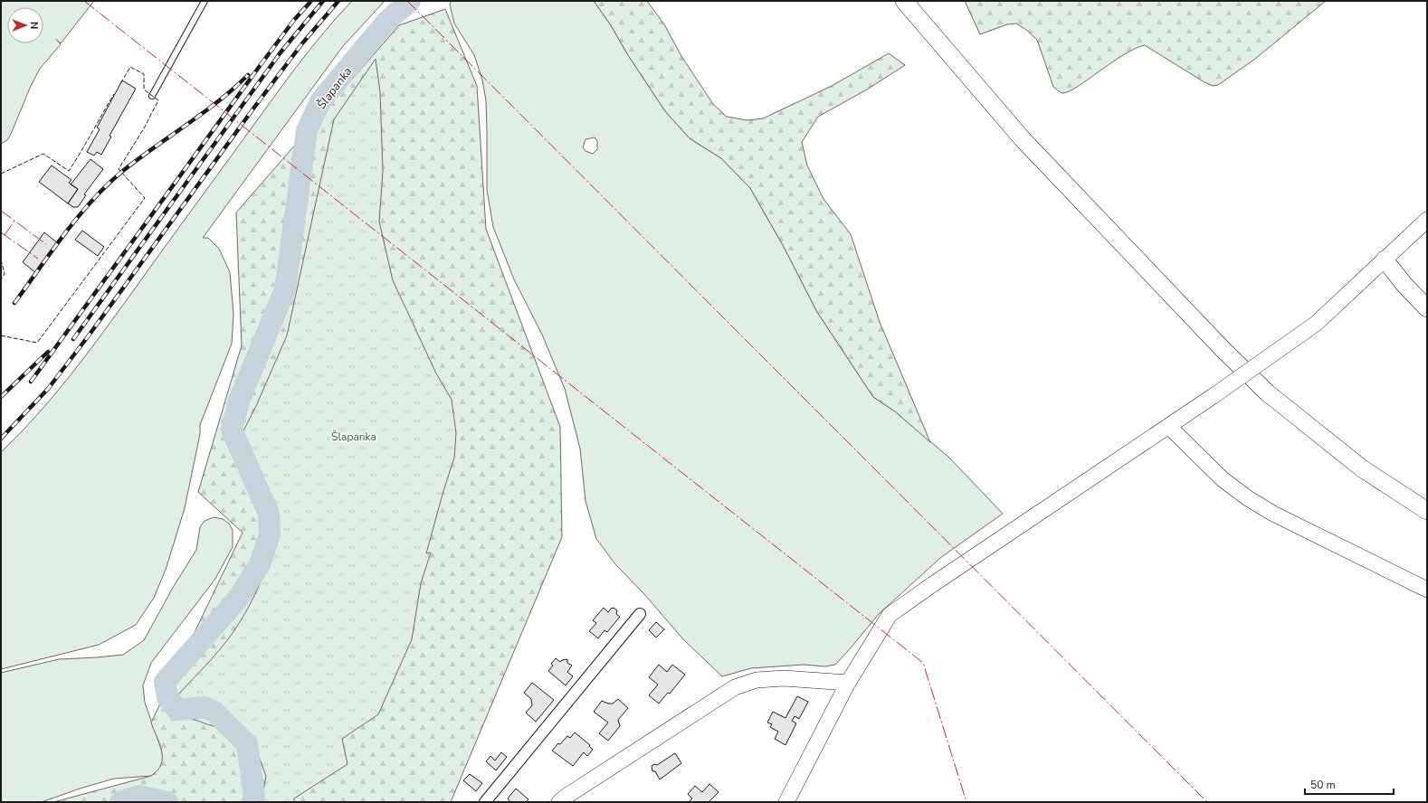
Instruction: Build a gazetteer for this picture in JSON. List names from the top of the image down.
{
  "water": ["Šlapanka"],
  "parks": ["Šlapanka"],
  "scale_bar": "50 m",
  "north": "right"
}
